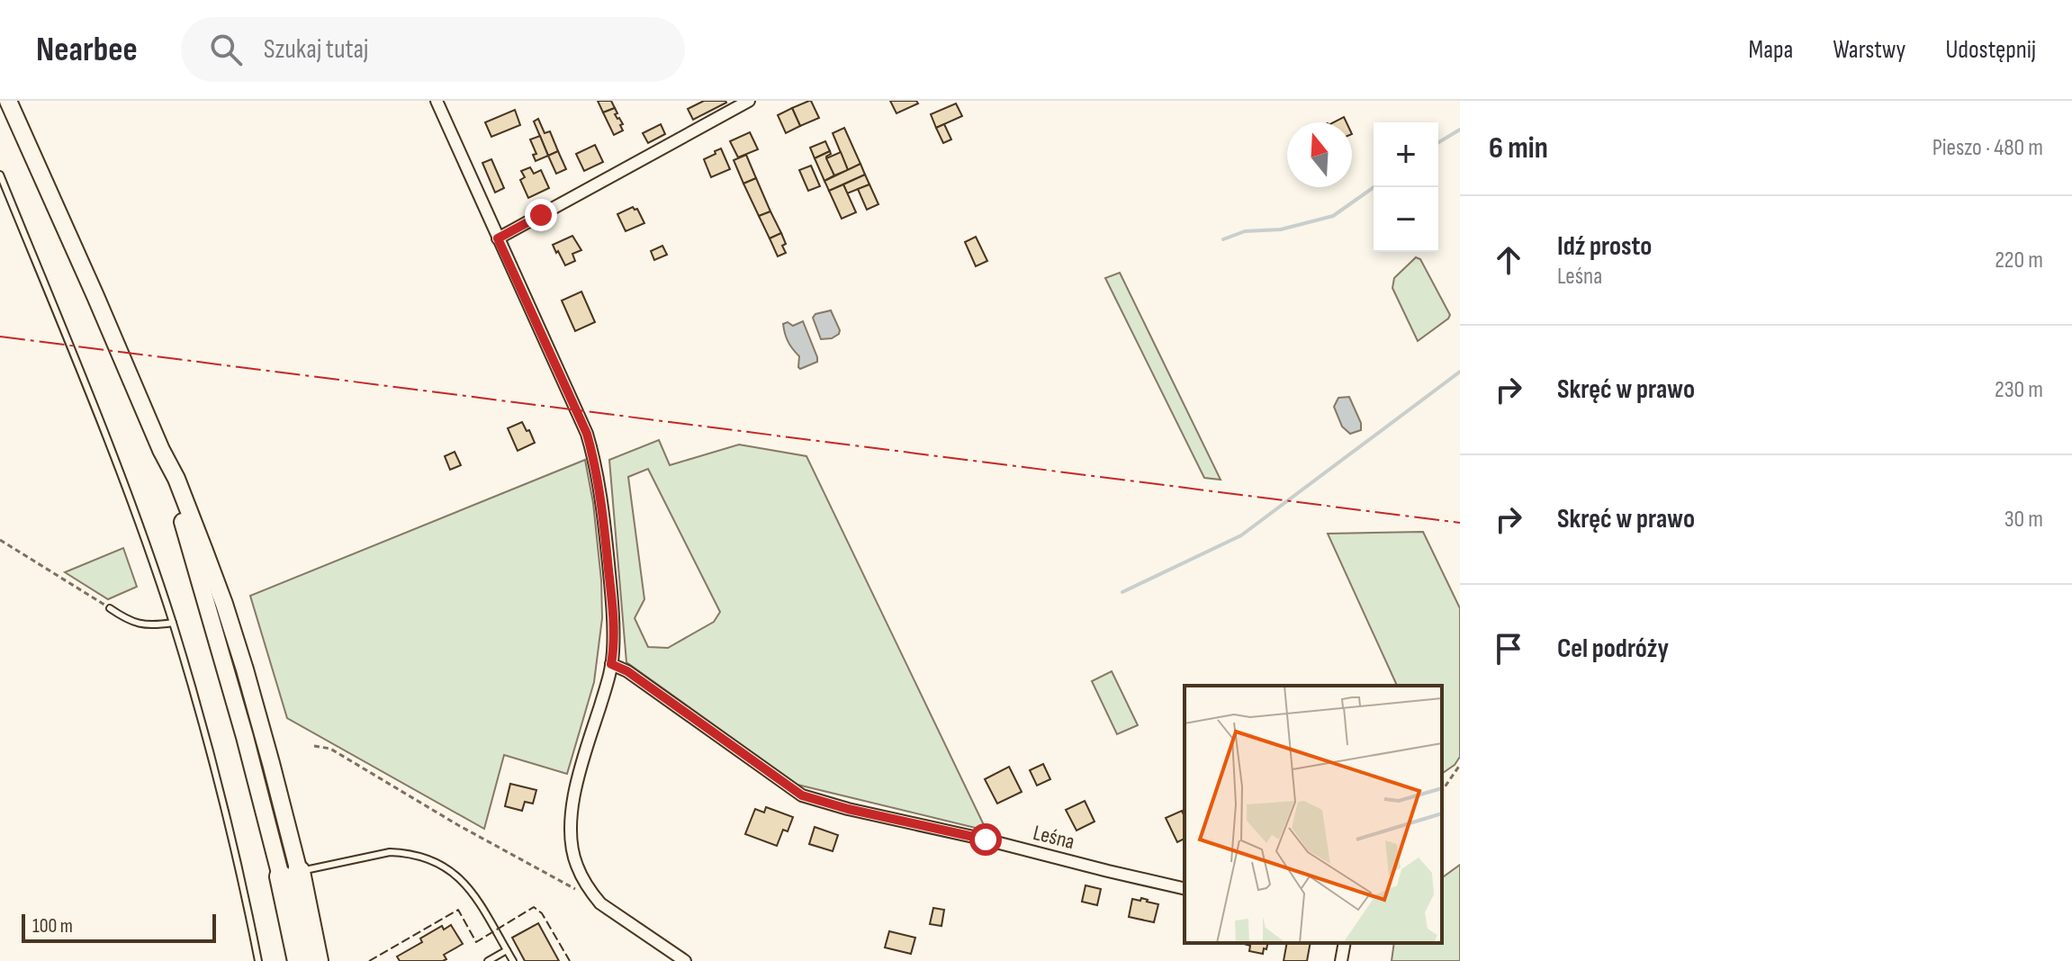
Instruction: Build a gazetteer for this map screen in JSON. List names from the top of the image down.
{
  "streets": {
    "street": ["Leśna"]
  },
  "scale_bar": "100 m",
  "north": "top",
  "page": {
    "header": "Nearbee",
    "search": "Szukaj tutaj",
    "nav": ["Mapa", "Warstwy", "Udostępnij"],
    "heading": ["6 min", "Pieszo · 480 m"],
    "map_buttons": ["+", "−"],
    "list": [
      ["Idź prosto", "Leśna", "220 m"],
      ["Skręć w prawo", "230 m"],
      ["Skręć w prawo", "30 m"],
      "Cel podróży"
    ],
    "scale": "100 m"
  }
}
